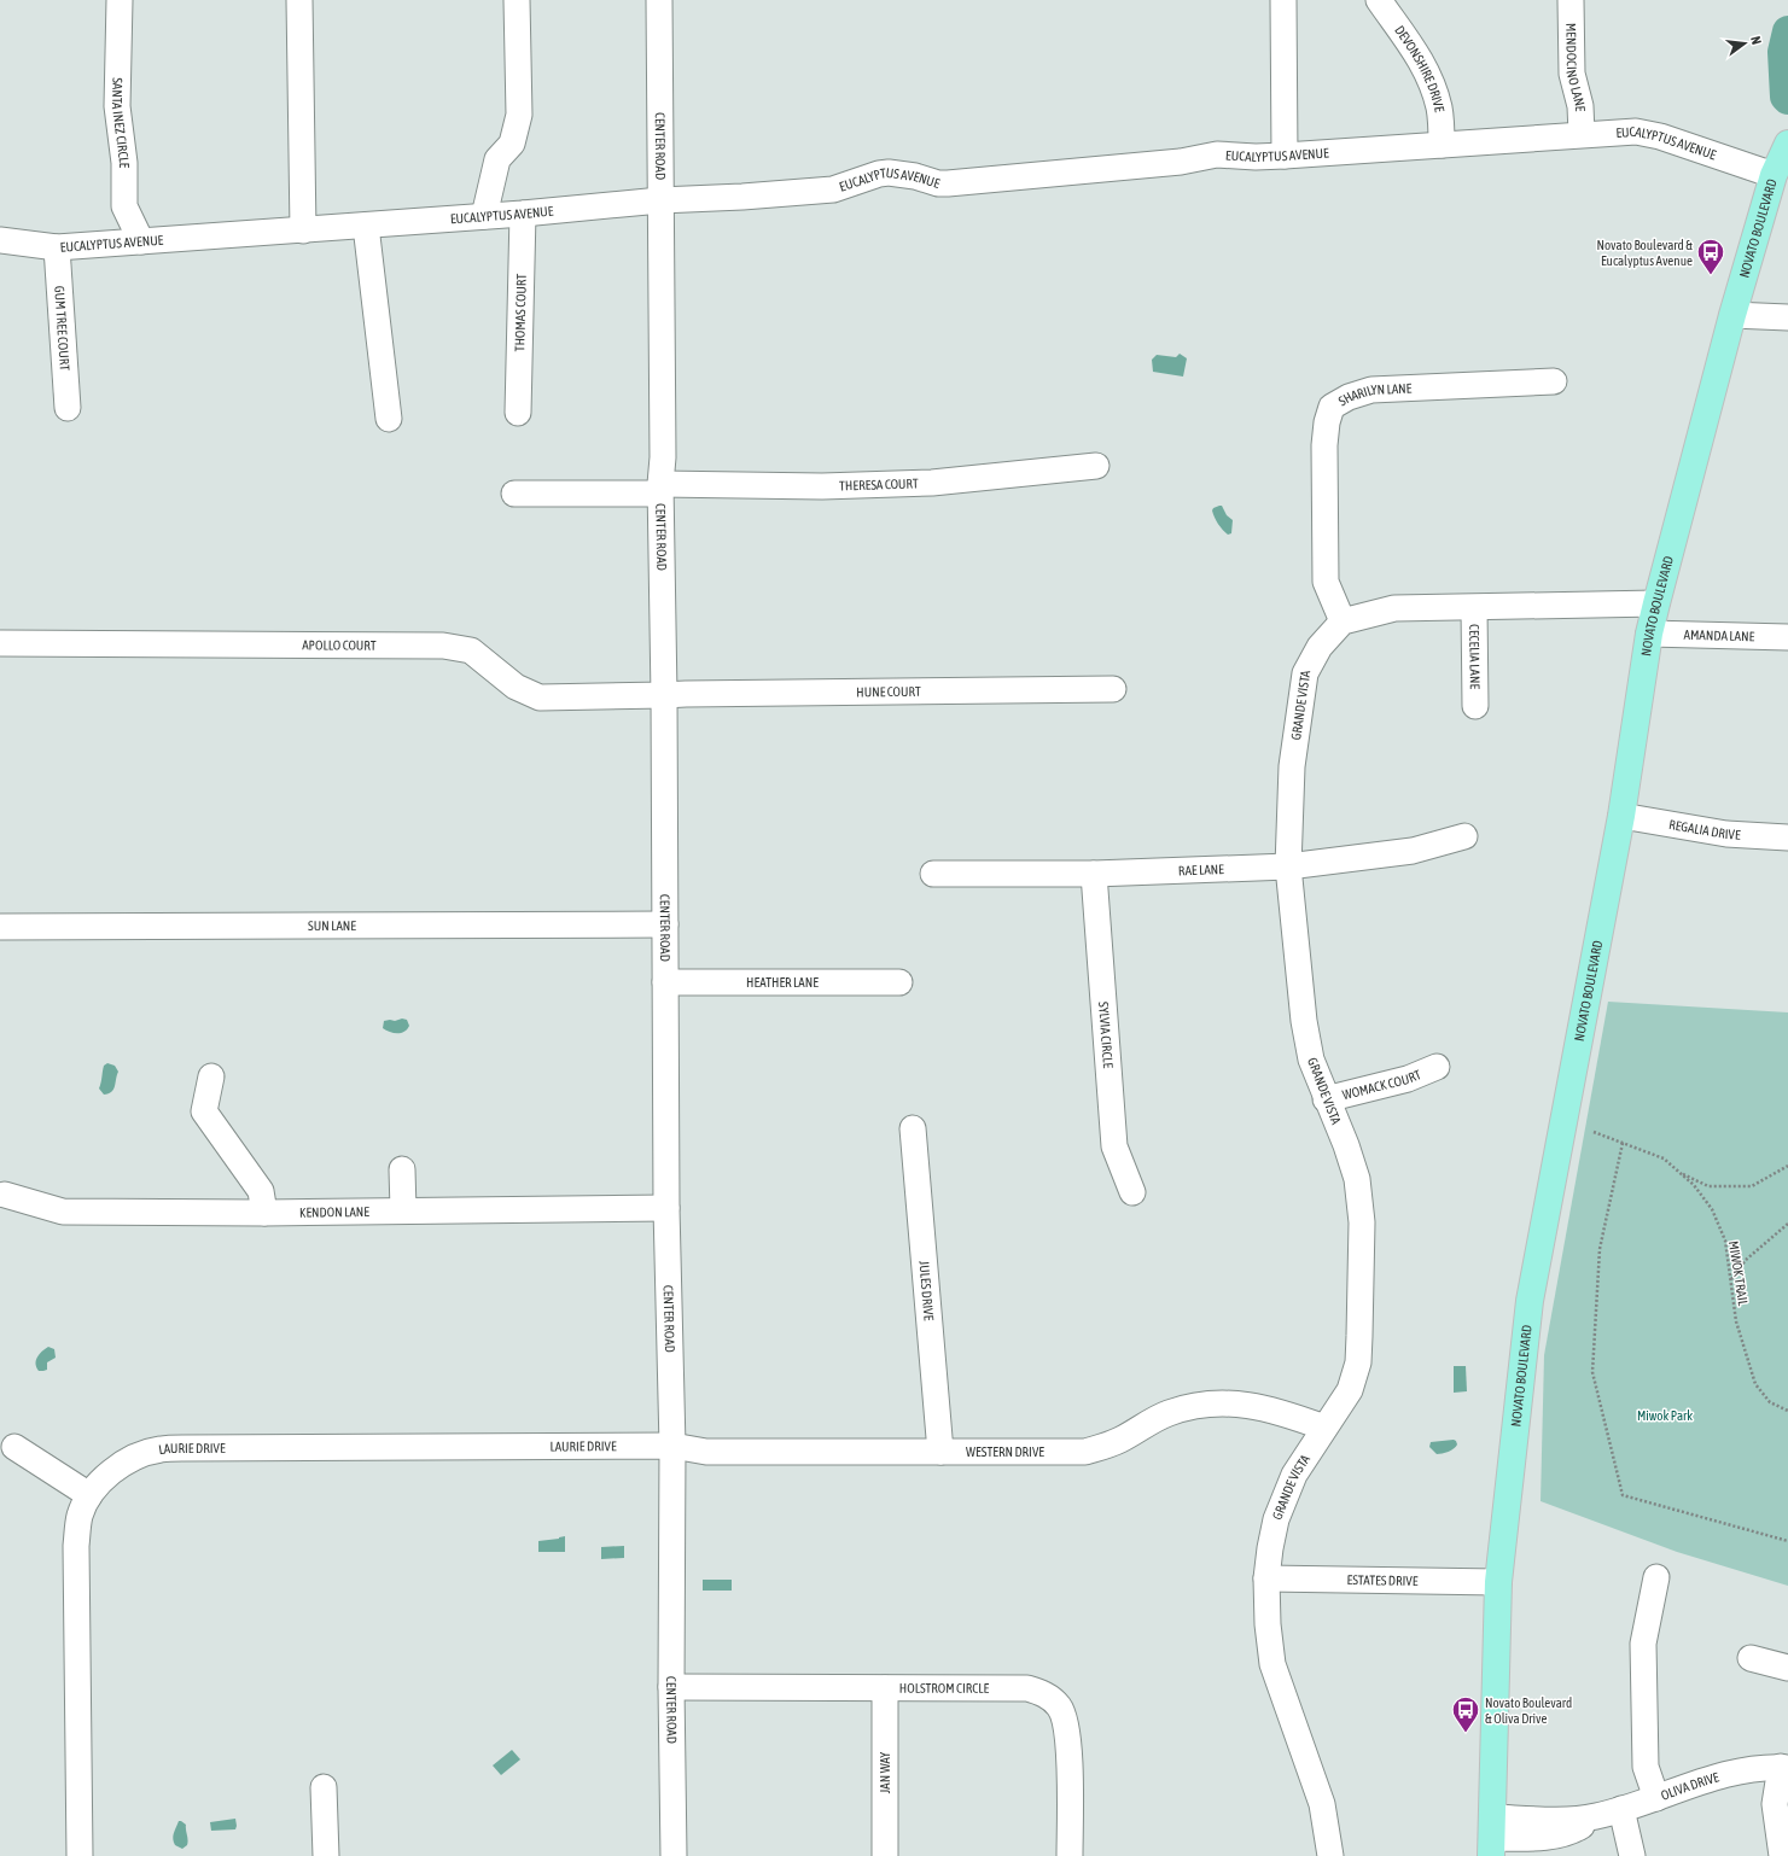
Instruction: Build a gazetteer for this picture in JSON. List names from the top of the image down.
{
  "streets": {
    "main road": ["NOVATO BOULEVARD"],
    "street": [
      "MENDOCINO LANE",
      "DEVONSHIRE DRIVE",
      "SANTA INEZ CIRCLE",
      "EUCALYPTUS AVENUE",
      "CENTER ROAD",
      "THOMAS COURT",
      "GUM TREE COURT",
      "SHARILYN LANE",
      "THERESA COURT",
      "AMANDA LANE",
      "APOLLO COURT",
      "CECELIA LANE",
      "HUNE COURT",
      "GRANDE VISTA",
      "REGALIA DRIVE",
      "RAE LANE",
      "SUN LANE",
      "HEATHER LANE",
      "SYLVIA CIRCLE",
      "WOMACK COURT",
      "KENDON LANE",
      "JULES DRIVE",
      "LAURIE DRIVE",
      "WESTERN DRIVE",
      "ESTATES DRIVE",
      "HOLSTROM CIRCLE",
      "JAN WAY",
      "OLIVA DRIVE"
    ],
    "path": ["MIWOK TRAIL"]
  },
  "crossings": [
    ["MENDOCINO LANE", "EUCALYPTUS AVENUE"],
    ["DEVONSHIRE DRIVE", "EUCALYPTUS AVENUE"],
    ["SANTA INEZ CIRCLE", "EUCALYPTUS AVENUE"],
    ["EUCALYPTUS AVENUE", "CENTER ROAD"],
    ["EUCALYPTUS AVENUE", "NOVATO BOULEVARD"],
    ["EUCALYPTUS AVENUE", "THOMAS COURT"],
    ["EUCALYPTUS AVENUE", "GUM TREE COURT"],
    ["CENTER ROAD", "THERESA COURT"],
    ["CENTER ROAD", "APOLLO COURT"],
    ["CENTER ROAD", "HUNE COURT"],
    ["CENTER ROAD", "SUN LANE"],
    ["CENTER ROAD", "HEATHER LANE"],
    ["CENTER ROAD", "KENDON LANE"],
    ["CENTER ROAD", "LAURIE DRIVE"],
    ["CENTER ROAD", "WESTERN DRIVE"],
    ["CENTER ROAD", "HOLSTROM CIRCLE"],
    ["NOVATO BOULEVARD", "AMANDA LANE"],
    ["NOVATO BOULEVARD", "REGALIA DRIVE"],
    ["NOVATO BOULEVARD", "ESTATES DRIVE"],
    ["NOVATO BOULEVARD", "OLIVA DRIVE"],
    ["SHARILYN LANE", "GRANDE VISTA"],
    ["APOLLO COURT", "HUNE COURT"],
    ["GRANDE VISTA", "RAE LANE"],
    ["GRANDE VISTA", "WOMACK COURT"],
    ["GRANDE VISTA", "WESTERN DRIVE"],
    ["GRANDE VISTA", "ESTATES DRIVE"],
    ["RAE LANE", "SYLVIA CIRCLE"],
    ["JULES DRIVE", "WESTERN DRIVE"],
    ["LAURIE DRIVE", "WESTERN DRIVE"],
    ["HOLSTROM CIRCLE", "JAN WAY"]
  ],
  "parks": ["Miwok Park"],
  "places": {
    "bus stop": ["Novato Boulevard & Eucalyptus Avenue", "Novato Boulevard & Oliva Drive"]
  },
  "north": "right"
}
